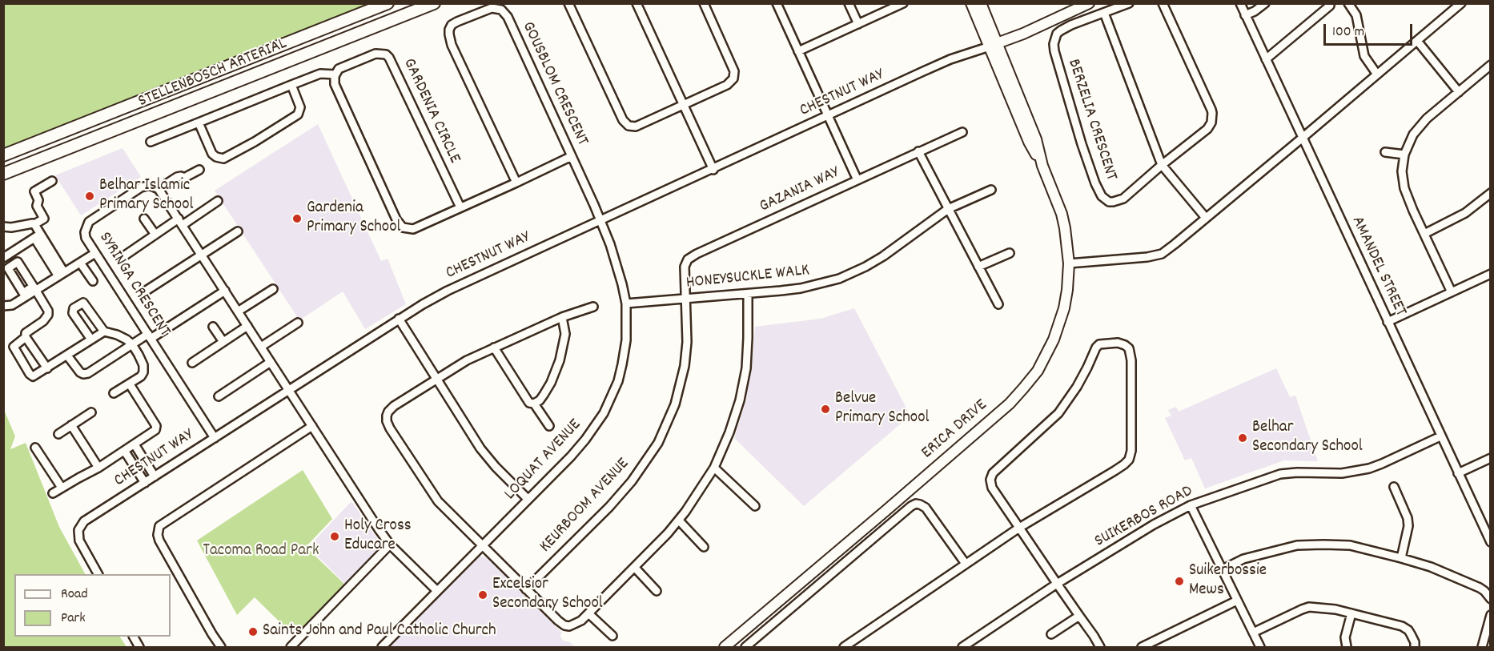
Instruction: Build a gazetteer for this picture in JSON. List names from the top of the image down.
{
  "streets": {
    "main road": ["STELLENBOSCH ARTERIAL", "ERICA DRIVE"],
    "street": [
      "GOUSBLOM CRESCENT",
      "CHESTNUT WAY",
      "GARDENIA CIRCLE",
      "BERZELIA CRESCENT",
      "GAZANIA WAY",
      "AMANDEL STREET",
      "HONEYSUCKLE WALK",
      "SYRINGA CRESCENT",
      "LOQUAT AVENUE",
      "KEURBOOM AVENUE",
      "SUIKERBOS ROAD"
    ]
  },
  "crossings": [
    ["GOUSBLOM CRESCENT", "CHESTNUT WAY"],
    ["GOUSBLOM CRESCENT", "LOQUAT AVENUE"],
    ["CHESTNUT WAY", "SYRINGA CRESCENT"],
    ["CHESTNUT WAY", "ERICA DRIVE"],
    ["CHESTNUT WAY", "LOQUAT AVENUE"],
    ["GAZANIA WAY", "HONEYSUCKLE WALK"],
    ["GAZANIA WAY", "KEURBOOM AVENUE"],
    ["AMANDEL STREET", "SUIKERBOS ROAD"],
    ["HONEYSUCKLE WALK", "LOQUAT AVENUE"],
    ["HONEYSUCKLE WALK", "KEURBOOM AVENUE"]
  ],
  "parks": ["Tacoma Road Park"],
  "places": [
    "Belhar Islamic Primary School",
    "Gardenia Primary School",
    "Belvue Primary School",
    "Belhar Secondary School",
    "Holy Cross Educare",
    "Suikerbossie Mews",
    "Excelsior Secondary School",
    "Saints John and Paul Catholic Church"
  ],
  "legend": ["Road", "Park"],
  "scale_bar": "100 m"
}
